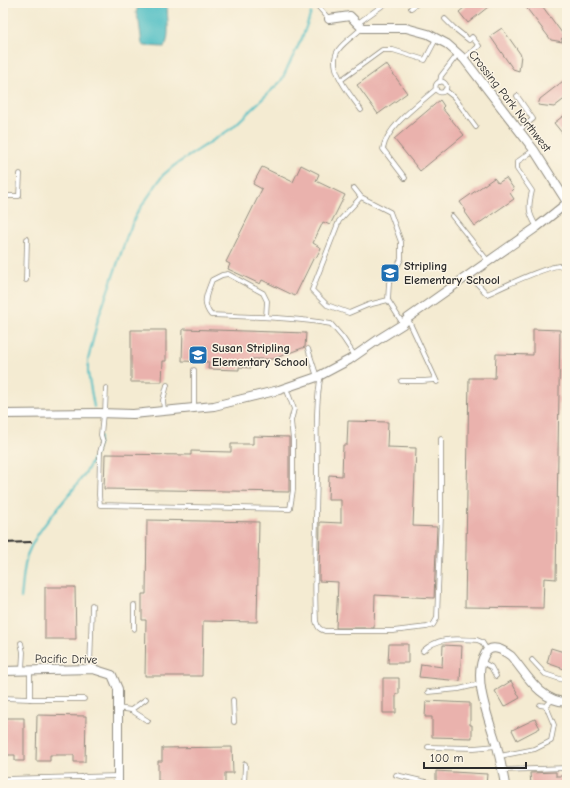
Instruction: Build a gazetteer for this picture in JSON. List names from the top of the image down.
{
  "streets": {
    "street": ["Crossing Park Northwest", "Pacific Drive"]
  },
  "places": {
    "school or university": ["Stripling Elementary School", "Susan Stripling Elementary School"]
  },
  "scale_bar": "100 m"
}
